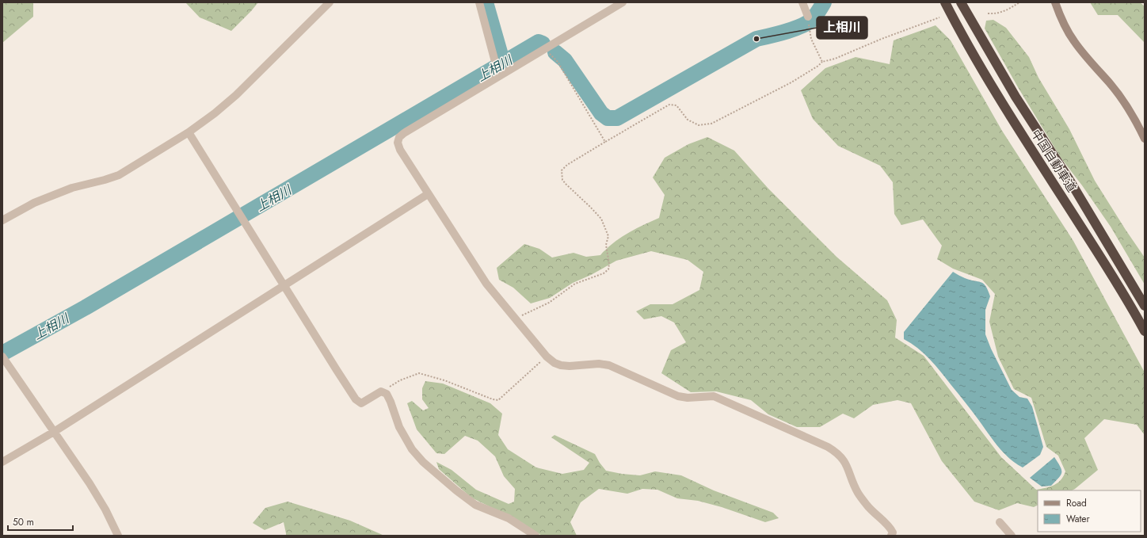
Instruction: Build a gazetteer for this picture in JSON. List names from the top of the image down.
{
  "streets": {
    "highway": ["中国自動車道"]
  },
  "water": ["上相川"],
  "places": ["上相川"],
  "legend": ["Road", "Water"],
  "scale_bar": "50 m"
}
